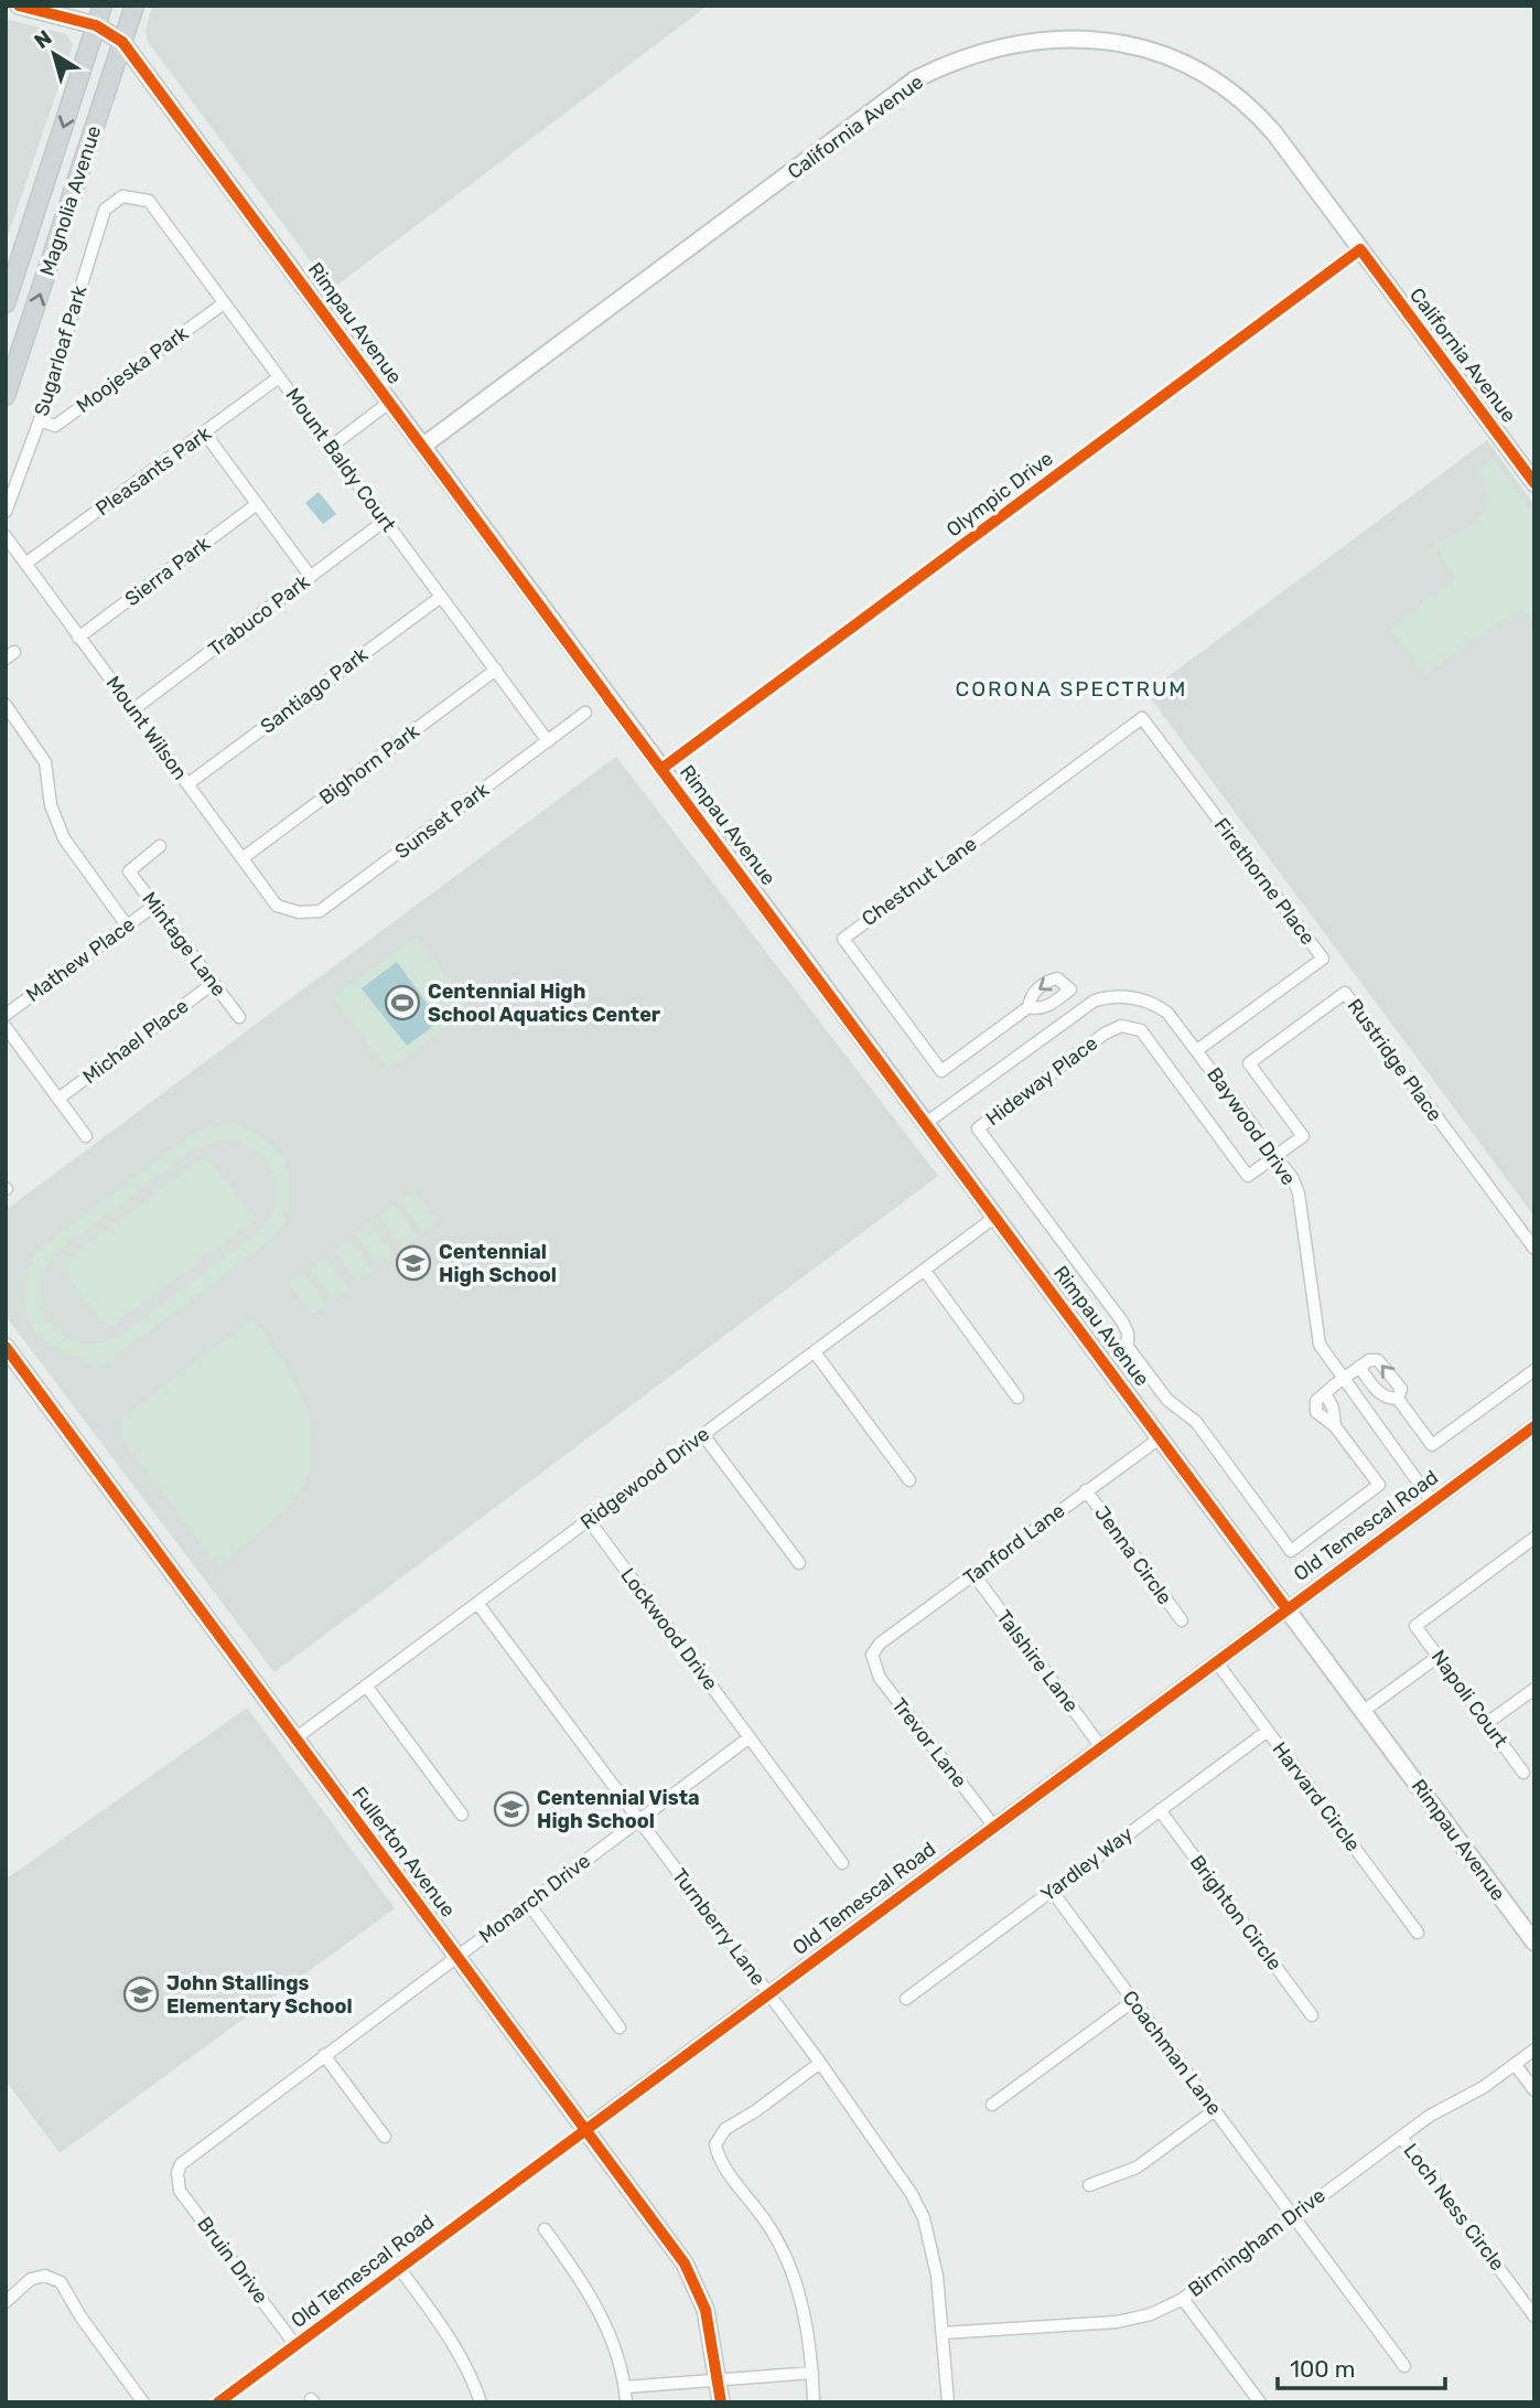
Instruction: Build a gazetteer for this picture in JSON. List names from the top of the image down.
{
  "streets": {
    "main road": [
      "California Avenue",
      "Magnolia Avenue",
      "Rimpau Avenue",
      "Fullerton Avenue"
    ],
    "street": [
      "Sugarloaf Park",
      "Moojeska Park",
      "Mount Baldy Court",
      "Pleasants Park",
      "Olympic Drive",
      "Sierra Park",
      "Trabuco Park",
      "Santiago Park",
      "Mount Wilson",
      "Bighorn Park",
      "Sunset Park",
      "Chestnut Lane",
      "Firethorne Place",
      "Mintage Lane",
      "Mathew Place",
      "Michael Place",
      "Rustridge Place",
      "Hideway Place",
      "Baywood Drive",
      "Ridgewood Drive",
      "Old Temescal Road",
      "Tanford Lane",
      "Jenna Circle",
      "Lockwood Drive",
      "Talshire Lane",
      "Napoli Court",
      "Trevor Lane",
      "Harvard Circle",
      "Yardley Way",
      "Monarch Drive",
      "Brighton Circle",
      "Turnberry Lane",
      "Coachman Lane",
      "Loch Ness Circle",
      "Birmingham Drive",
      "Bruin Drive"
    ]
  },
  "crossings": [
    ["California Avenue", "Rimpau Avenue"],
    ["California Avenue", "Olympic Drive"],
    ["Magnolia Avenue", "Rimpau Avenue"],
    ["Rimpau Avenue", "Olympic Drive"],
    ["Rimpau Avenue", "Baywood Drive"],
    ["Rimpau Avenue", "Ridgewood Drive"],
    ["Rimpau Avenue", "Old Temescal Road"],
    ["Rimpau Avenue", "Tanford Lane"],
    ["Sugarloaf Park", "Moojeska Park"],
    ["Sugarloaf Park", "Mount Baldy Court"],
    ["Moojeska Park", "Mount Baldy Court"],
    ["Mount Baldy Court", "Pleasants Park"],
    ["Mount Baldy Court", "Trabuco Park"],
    ["Mount Baldy Court", "Santiago Park"],
    ["Mount Baldy Court", "Bighorn Park"],
    ["Mount Baldy Court", "Sunset Park"],
    ["Pleasants Park", "Mount Wilson"],
    ["Sierra Park", "Mount Wilson"],
    ["Trabuco Park", "Mount Wilson"],
    ["Santiago Park", "Mount Wilson"],
    ["Mount Wilson", "Bighorn Park"],
    ["Mount Wilson", "Sunset Park"],
    ["Chestnut Lane", "Firethorne Place"],
    ["Firethorne Place", "Baywood Drive"],
    ["Mintage Lane", "Mathew Place"],
    ["Mintage Lane", "Michael Place"],
    ["Rustridge Place", "Hideway Place"],
    ["Rustridge Place", "Baywood Drive"],
    ["Hideway Place", "Baywood Drive"],
    ["Baywood Drive", "Old Temescal Road"],
    ["Ridgewood Drive", "Lockwood Drive"],
    ["Ridgewood Drive", "Fullerton Avenue"],
    ["Ridgewood Drive", "Turnberry Lane"],
    ["Old Temescal Road", "Talshire Lane"],
    ["Old Temescal Road", "Trevor Lane"],
    ["Old Temescal Road", "Harvard Circle"],
    ["Old Temescal Road", "Fullerton Avenue"],
    ["Old Temescal Road", "Turnberry Lane"],
    ["Old Temescal Road", "Bruin Drive"],
    ["Tanford Lane", "Jenna Circle"],
    ["Tanford Lane", "Talshire Lane"],
    ["Tanford Lane", "Trevor Lane"],
    ["Lockwood Drive", "Monarch Drive"],
    ["Harvard Circle", "Yardley Way"],
    ["Fullerton Avenue", "Monarch Drive"],
    ["Yardley Way", "Brighton Circle"],
    ["Yardley Way", "Coachman Lane"],
    ["Monarch Drive", "Turnberry Lane"],
    ["Monarch Drive", "Bruin Drive"],
    ["Turnberry Lane", "Birmingham Drive"],
    ["Coachman Lane", "Birmingham Drive"],
    ["Loch Ness Circle", "Birmingham Drive"]
  ],
  "districts": ["CORONA SPECTRUM"],
  "places": {
    "sports": ["Centennial High School Aquatics Center"],
    "school or university": ["Centennial High School", "Centennial Vista High School", "John Stallings Elementary School"]
  },
  "scale_bar": "100 m",
  "north": "top left"
}
